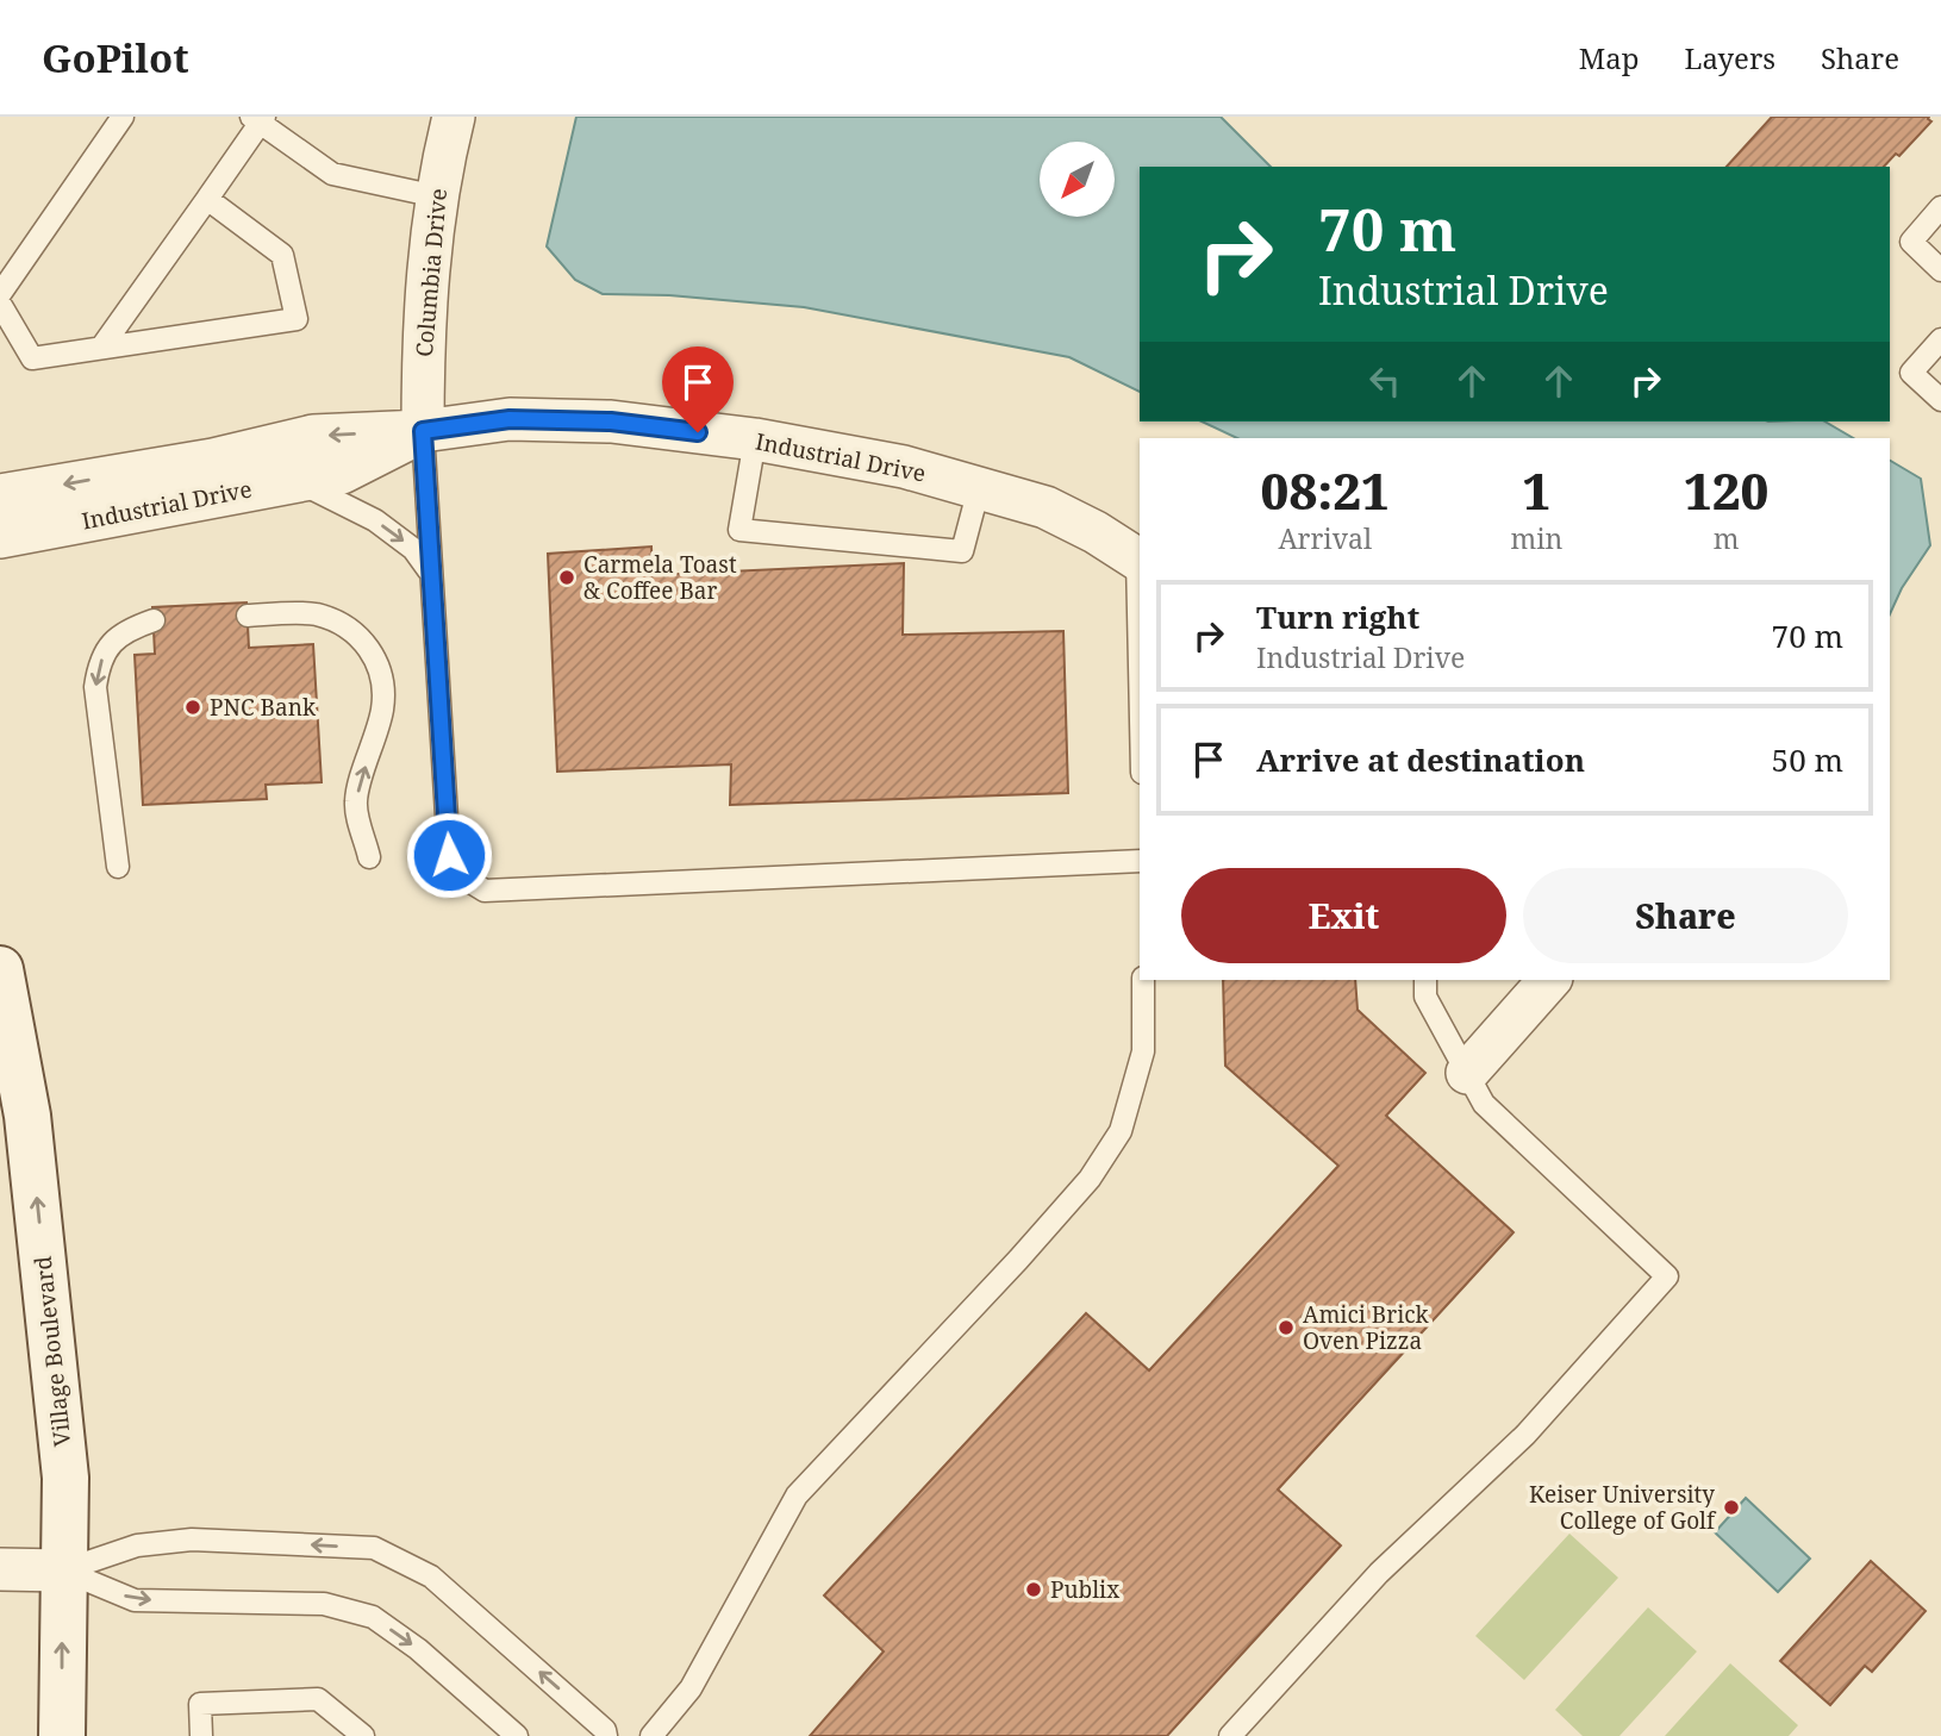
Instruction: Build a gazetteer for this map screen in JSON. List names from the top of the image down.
{
  "streets": {
    "street": ["Columbia Drive", "Industrial Drive", "Village Boulevard"]
  },
  "crossings": [
    ["Columbia Drive", "Industrial Drive"]
  ],
  "one_way": ["Village Boulevard"],
  "places": [
    "Carmela Toast & Coffee Bar",
    "PNC Bank",
    "Amici Brick Oven Pizza",
    "Keiser University College of Golf",
    "Publix"
  ],
  "north": "bottom left",
  "page": {
    "header": "GoPilot",
    "nav": ["Map", "Layers", "Share"],
    "turn": ["70 m", "Industrial Drive"],
    "eta": [
      "08:21",
      "Arrival",
      "1",
      "min",
      "120",
      "m"
    ],
    "list": [
      {
        "name": "Turn right",
        "note": "Industrial Drive",
        "value": "70 m"
      },
      {
        "name": "Arrive at destination",
        "value": "50 m"
      }
    ],
    "buttons": ["Exit", "Share"]
  }
}
